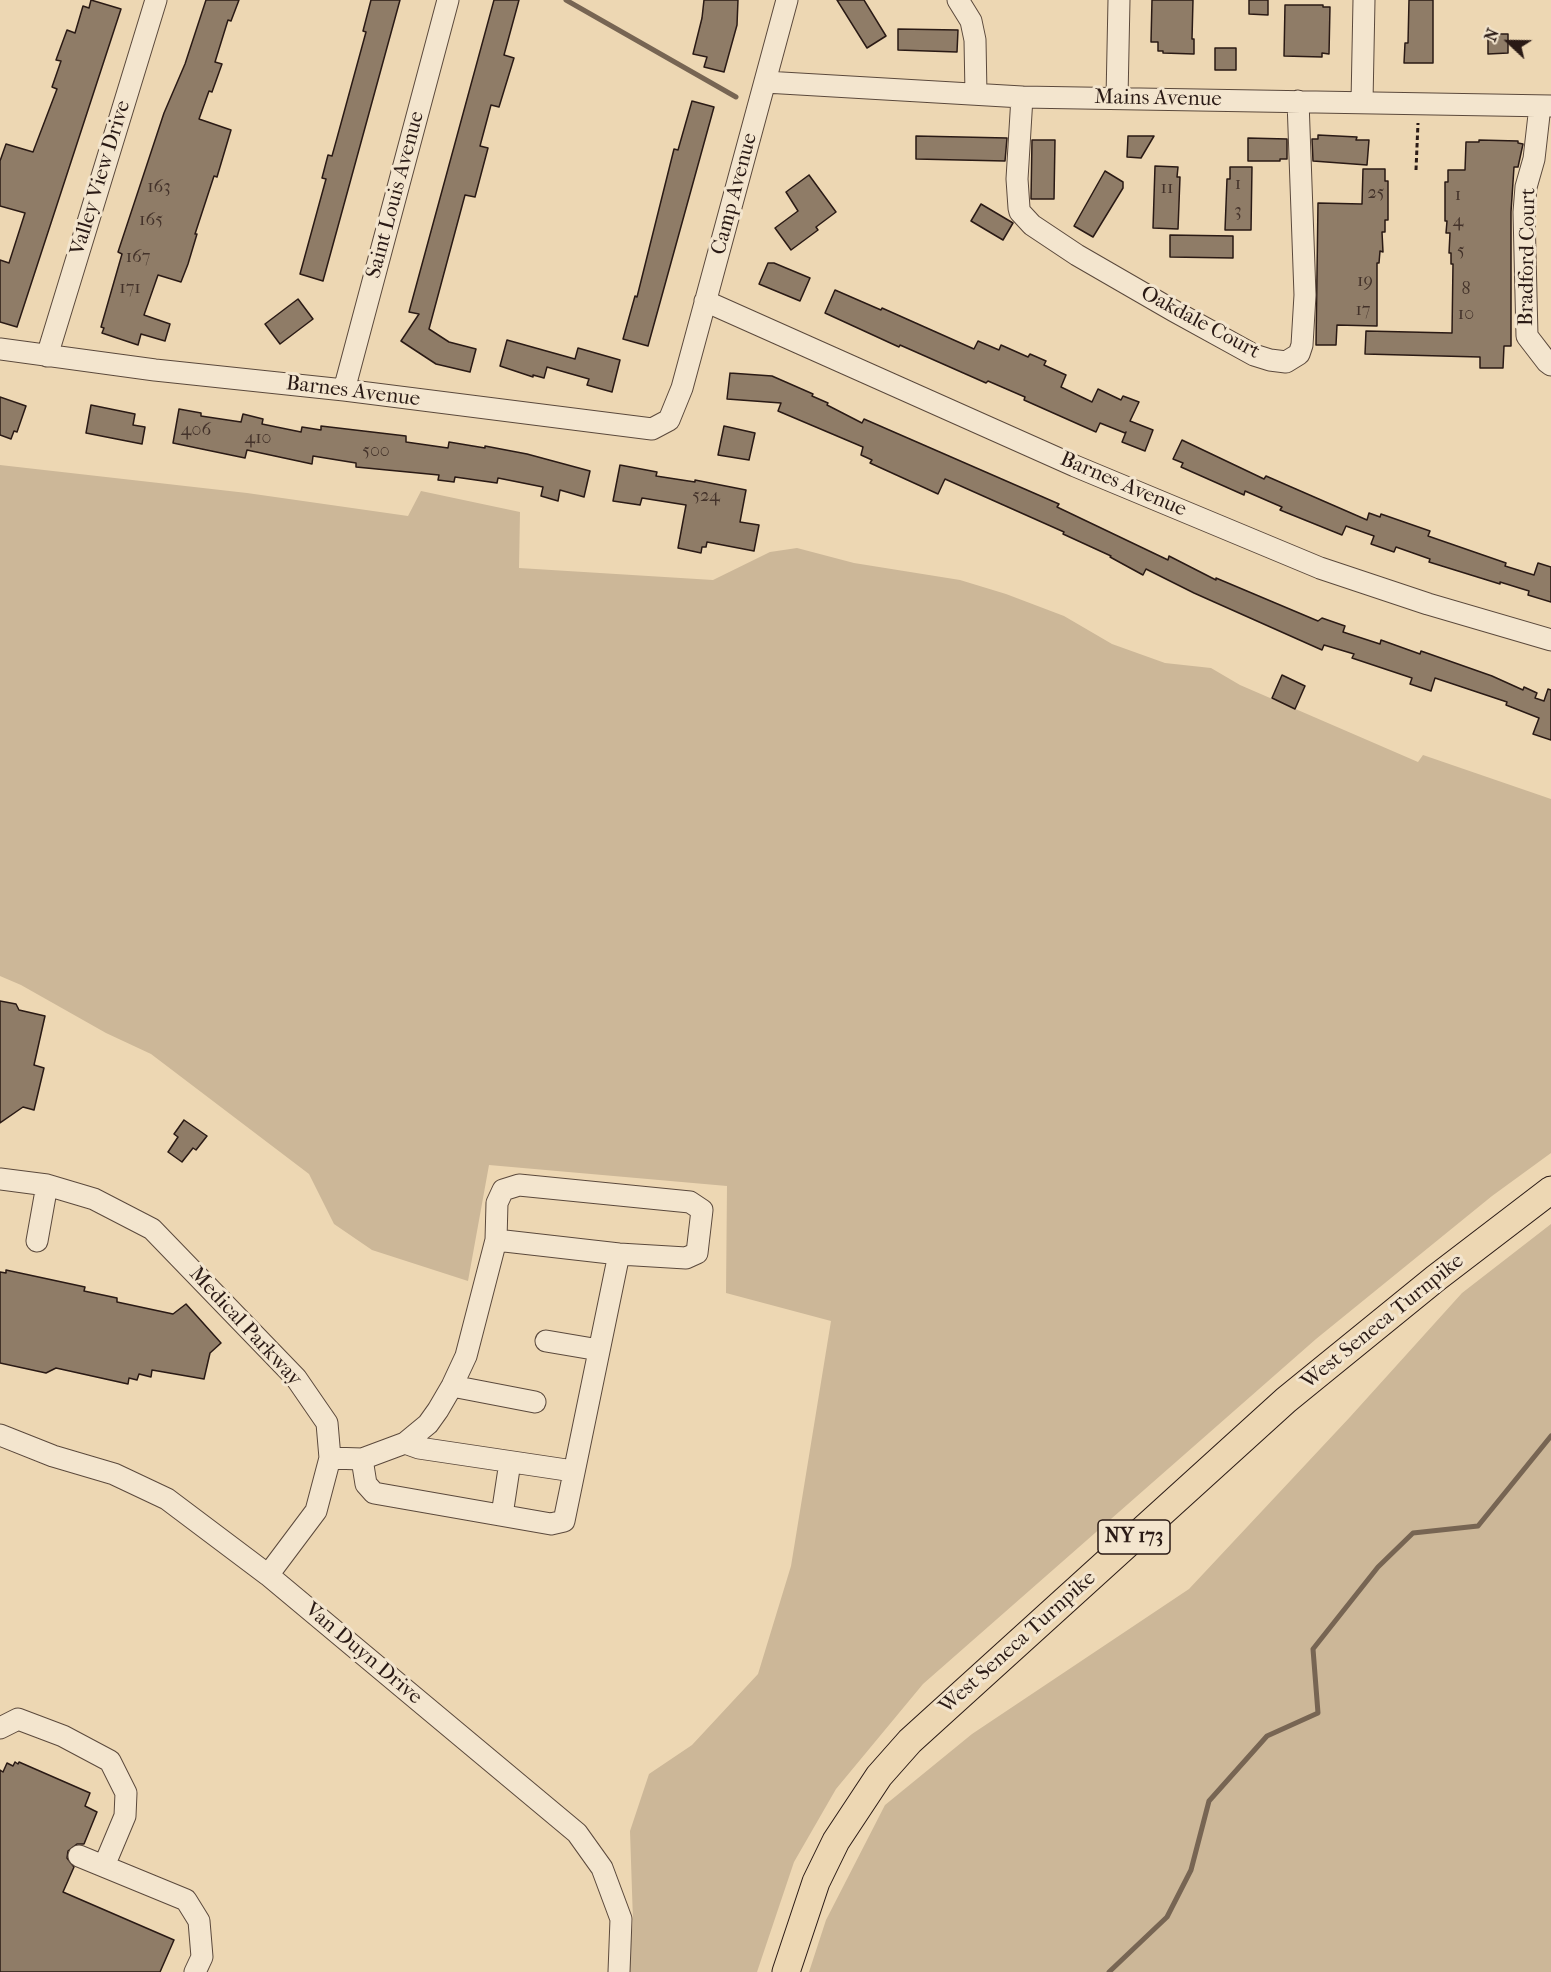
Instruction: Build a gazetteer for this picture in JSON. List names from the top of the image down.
{
  "streets": {
    "main road": ["West Seneca Turnpike", "NY 173"],
    "street": [
      "Mains Avenue",
      "Valley View Drive",
      "Camp Avenue",
      "Saint Louis Avenue",
      "Bradford Court",
      "Oakdale Court",
      "Barnes Avenue",
      "Medical Parkway",
      "Van Duyn Drive"
    ]
  },
  "crossings": [
    ["Mains Avenue", "Camp Avenue"],
    ["Mains Avenue", "Bradford Court"],
    ["Mains Avenue", "Oakdale Court"],
    ["Valley View Drive", "Barnes Avenue"],
    ["Camp Avenue", "Barnes Avenue"],
    ["Saint Louis Avenue", "Barnes Avenue"],
    ["Medical Parkway", "Van Duyn Drive"]
  ],
  "house_numbers": [
    "1",
    "163",
    "11",
    "25",
    "1",
    "3",
    "165",
    "4",
    "5",
    "167",
    "19",
    "171",
    "8",
    "17",
    "10",
    "406",
    "410",
    "500",
    "524"
  ],
  "north": "left"
}
